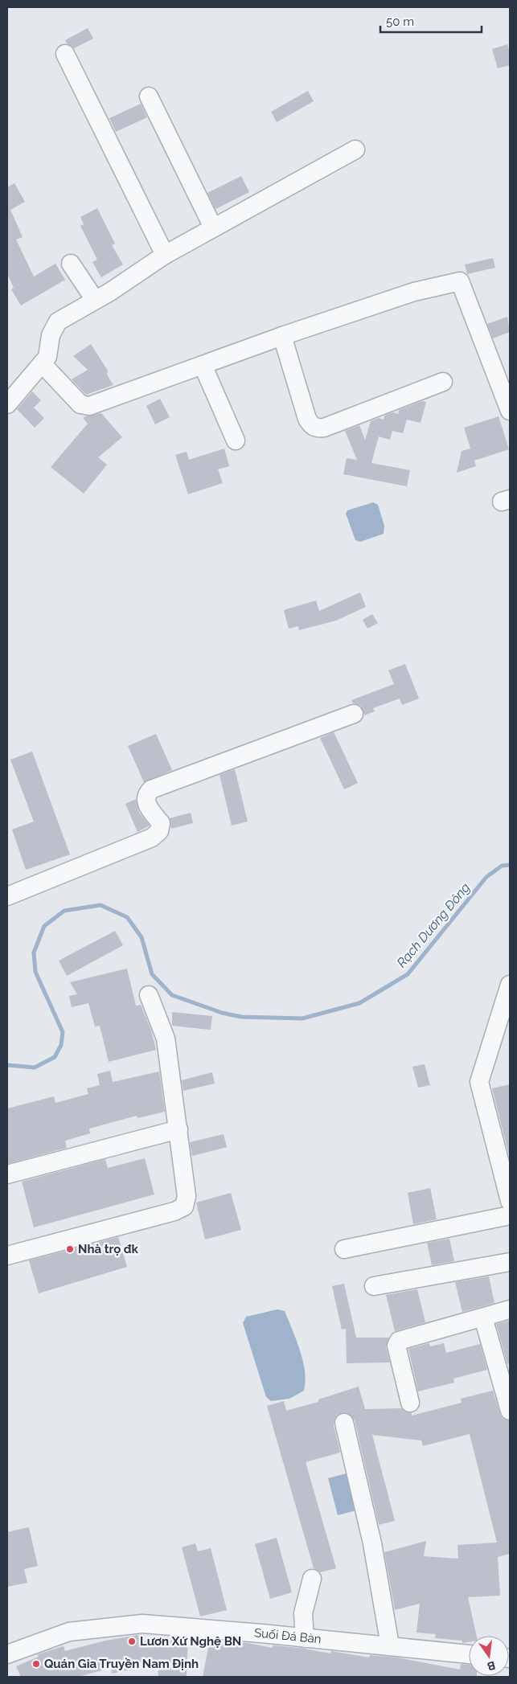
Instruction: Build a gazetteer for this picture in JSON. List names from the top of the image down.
{
  "streets": {
    "street": ["Suối Đá Bàn"]
  },
  "water": ["Rạch Dương Đông"],
  "places": ["Nhà trọ đk", "Lươn Xứ Nghệ BN", "Quán Gia Truyền Nam Định"],
  "scale_bar": "50 m",
  "north": "bottom"
}
